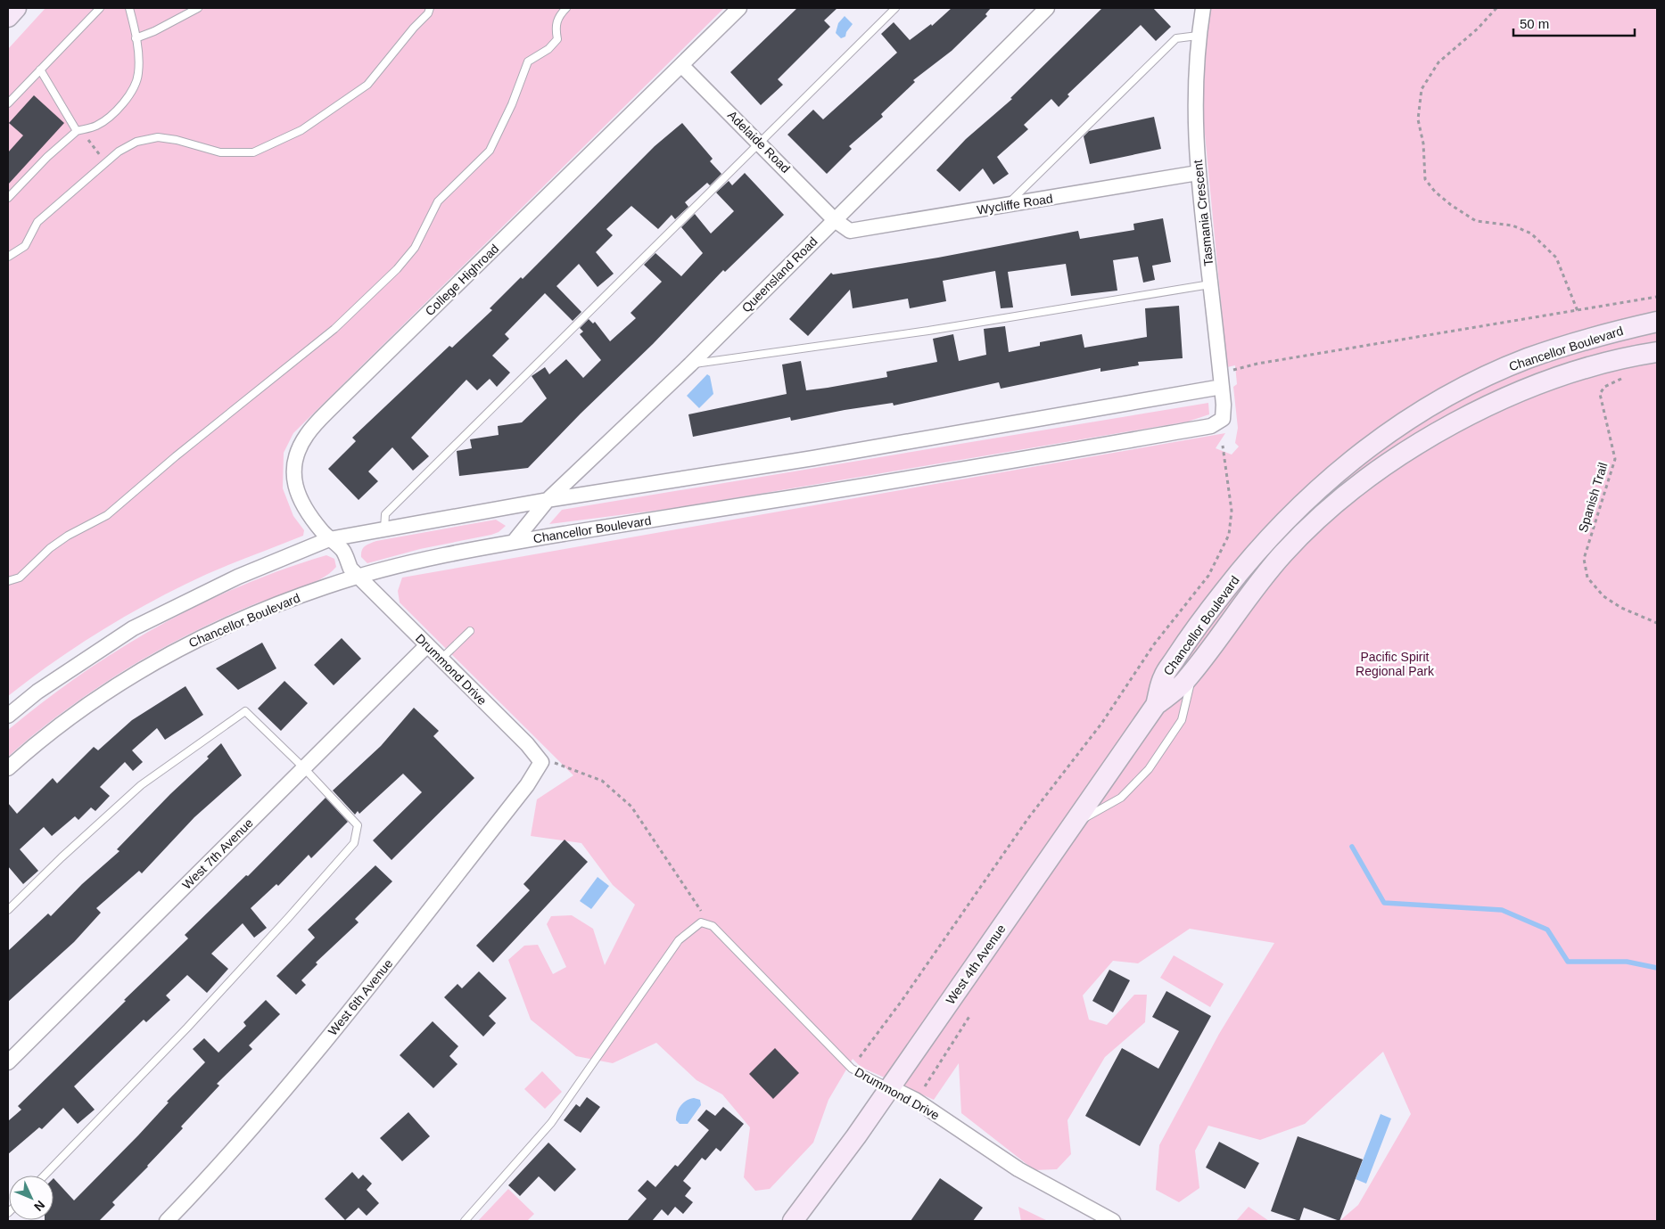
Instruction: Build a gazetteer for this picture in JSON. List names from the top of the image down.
{
  "streets": {
    "main road": ["Chancellor Boulevard", "West 4th Avenue"],
    "street": [
      "Adelaide Road",
      "Wycliffe Road",
      "Tasmania Crescent",
      "Queensland Road",
      "College Highroad",
      "Drummond Drive",
      "West 7th Avenue",
      "West 6th Avenue"
    ],
    "path": ["Spanish Trail"]
  },
  "crossings": [
    ["Adelaide Road", "Wycliffe Road"],
    ["Adelaide Road", "Queensland Road"],
    ["Adelaide Road", "College Highroad"],
    ["Wycliffe Road", "Tasmania Crescent"],
    ["Wycliffe Road", "Queensland Road"],
    ["Tasmania Crescent", "Chancellor Boulevard"],
    ["Queensland Road", "Chancellor Boulevard"],
    ["College Highroad", "Chancellor Boulevard"],
    ["College Highroad", "Drummond Drive"],
    ["Chancellor Boulevard", "Spanish Trail"],
    ["Chancellor Boulevard", "Drummond Drive"],
    ["Chancellor Boulevard", "West 4th Avenue"],
    ["Drummond Drive", "West 7th Avenue"],
    ["Drummond Drive", "West 4th Avenue"],
    ["Drummond Drive", "West 6th Avenue"]
  ],
  "parks": ["Pacific Spirit Regional Park"],
  "scale_bar": "50 m",
  "north": "bottom right"
}
